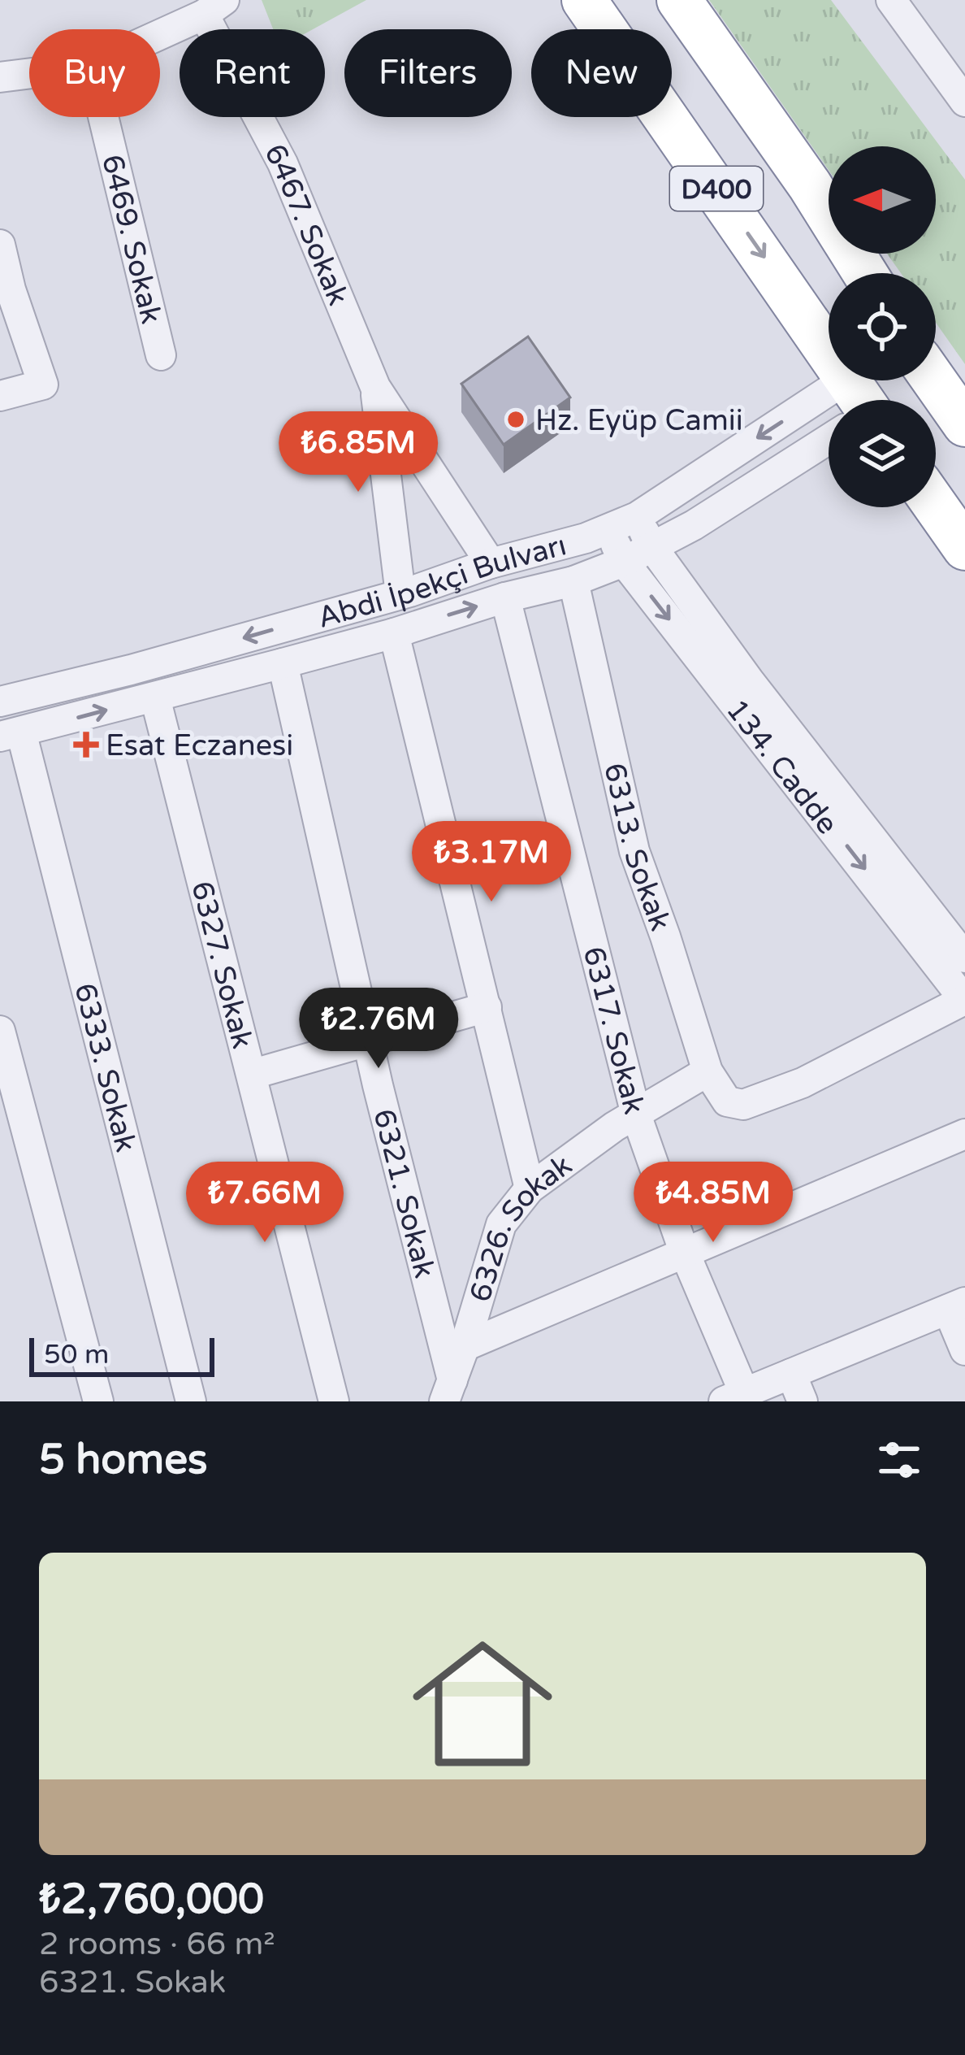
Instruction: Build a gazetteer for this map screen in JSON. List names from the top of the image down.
{
  "streets": {
    "highway": ["D400"],
    "street": [
      "6467. Sokak",
      "6469. Sokak",
      "Abdi İpekçi Bulvarı",
      "134. Cadde",
      "6313. Sokak",
      "6327. Sokak",
      "6317. Sokak",
      "6333. Sokak",
      "6321. Sokak",
      "6326. Sokak"
    ]
  },
  "crossings": [
    ["6467. Sokak", "Abdi İpekçi Bulvarı"],
    ["Abdi İpekçi Bulvarı", "134. Cadde"],
    ["Abdi İpekçi Bulvarı", "6313. Sokak"],
    ["Abdi İpekçi Bulvarı", "6327. Sokak"],
    ["Abdi İpekçi Bulvarı", "6317. Sokak"],
    ["Abdi İpekçi Bulvarı", "6333. Sokak"],
    ["Abdi İpekçi Bulvarı", "6321. Sokak"],
    ["134. Cadde", "6313. Sokak"],
    ["6313. Sokak", "6326. Sokak"],
    ["6317. Sokak", "6326. Sokak"],
    ["6321. Sokak", "6326. Sokak"]
  ],
  "places": {
    "other": ["Hz. Eyüp Camii"],
    "health": ["Esat Eczanesi"]
  },
  "scale_bar": "50 m",
  "north": "left",
  "page": {
    "chip": [
      "Buy",
      "Rent",
      "Filters",
      "New"
    ],
    "price": [
      "₺6.85M",
      "₺3.17M",
      "₺2.76M",
      "₺7.66M",
      "₺4.85M"
    ],
    "scale": "50 m",
    "heading": "5 homes",
    "list": [
      {
        "name": "₺2,760,000",
        "note": "2 rooms · 66 m² · 6321. Sokak"
      }
    ]
  }
}
